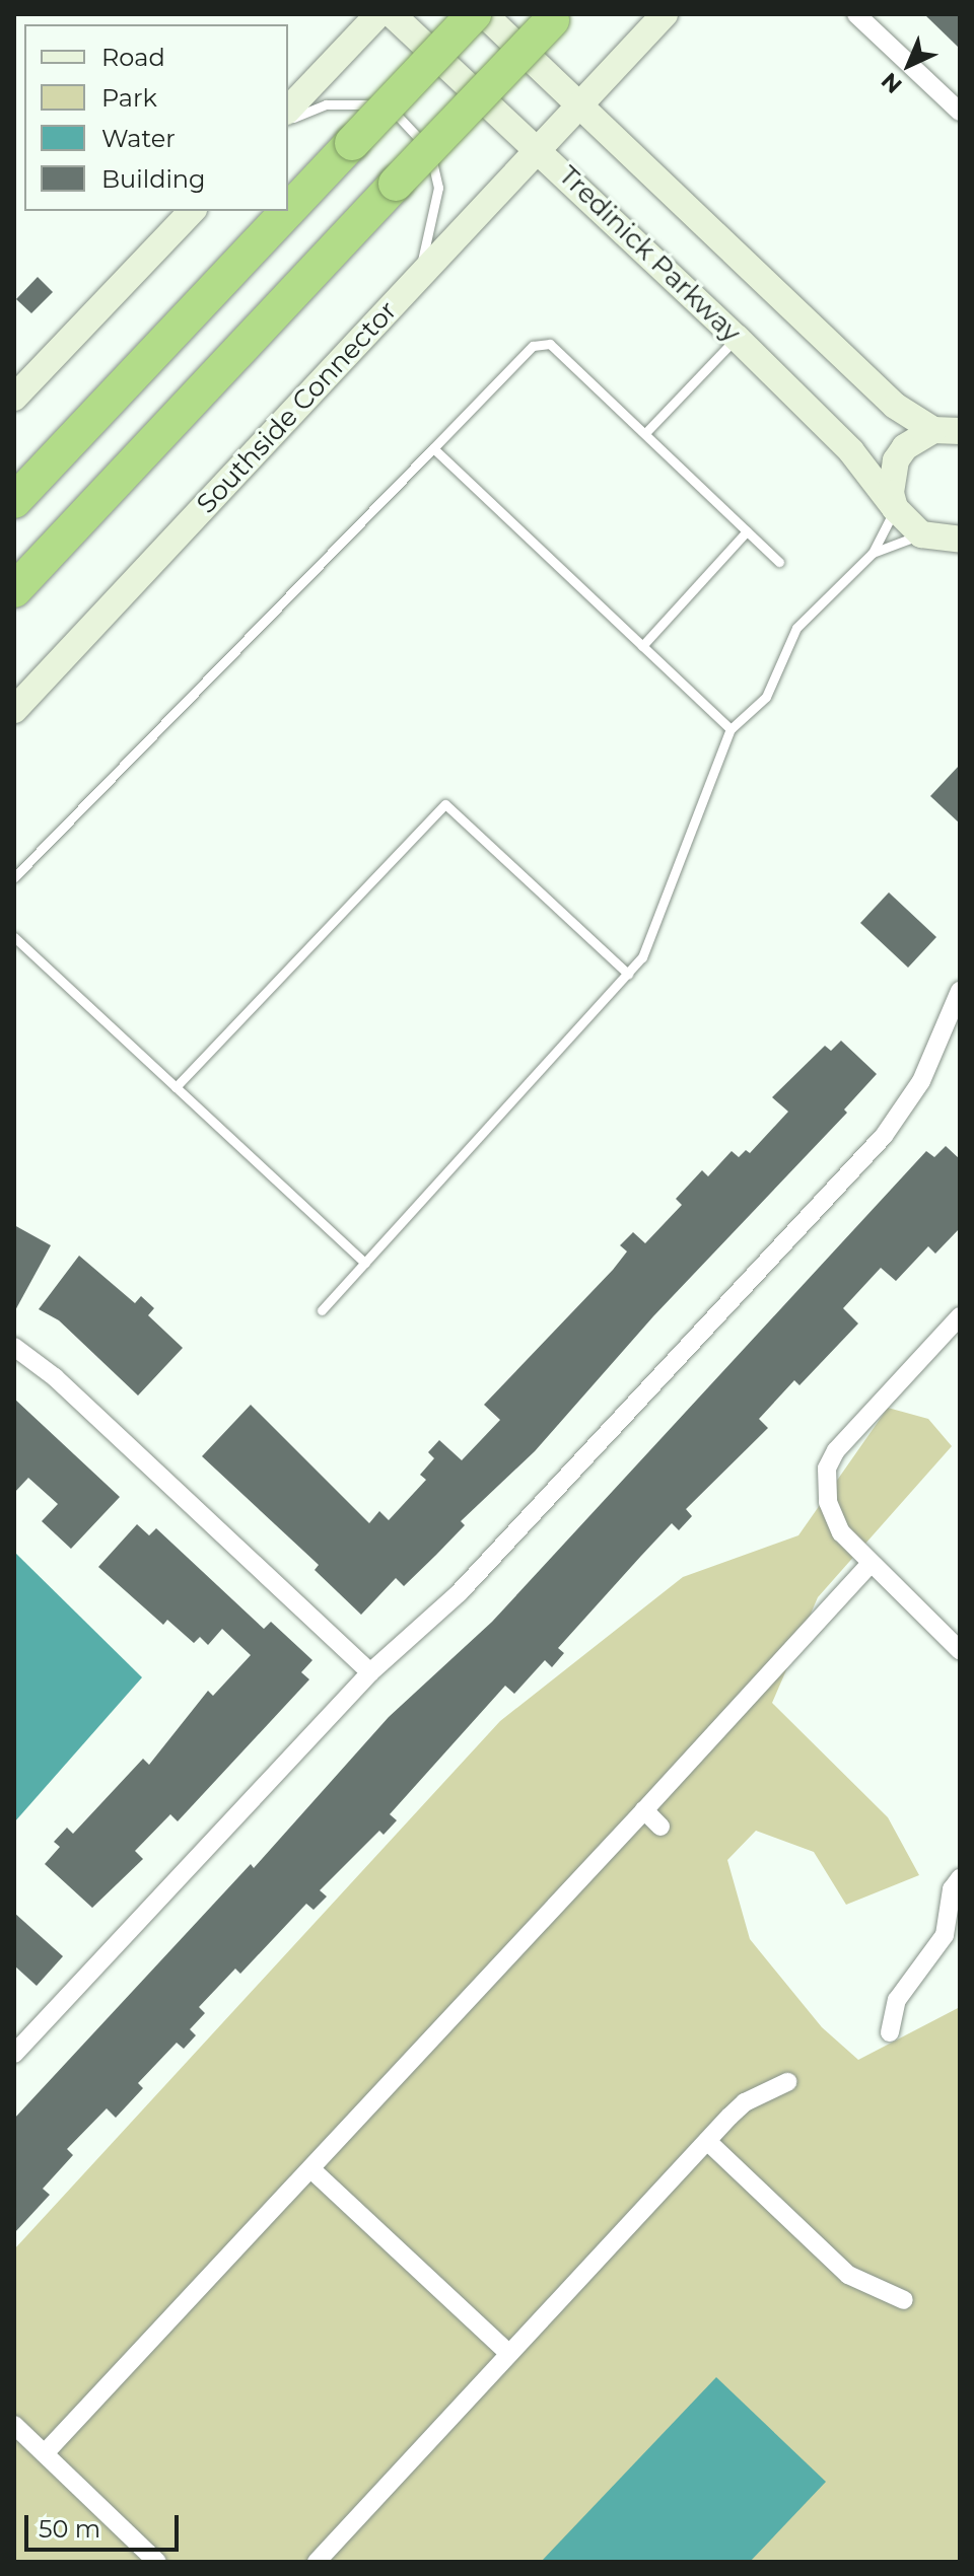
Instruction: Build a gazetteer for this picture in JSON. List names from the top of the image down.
{
  "streets": {
    "street": ["Tredinick Parkway", "Southside Connector"]
  },
  "crossings": [
    ["Tredinick Parkway", "Southside Connector"]
  ],
  "legend": [
    "Road",
    "Park",
    "Water",
    "Building"
  ],
  "scale_bar": "50 m",
  "north": "bottom left"
}
